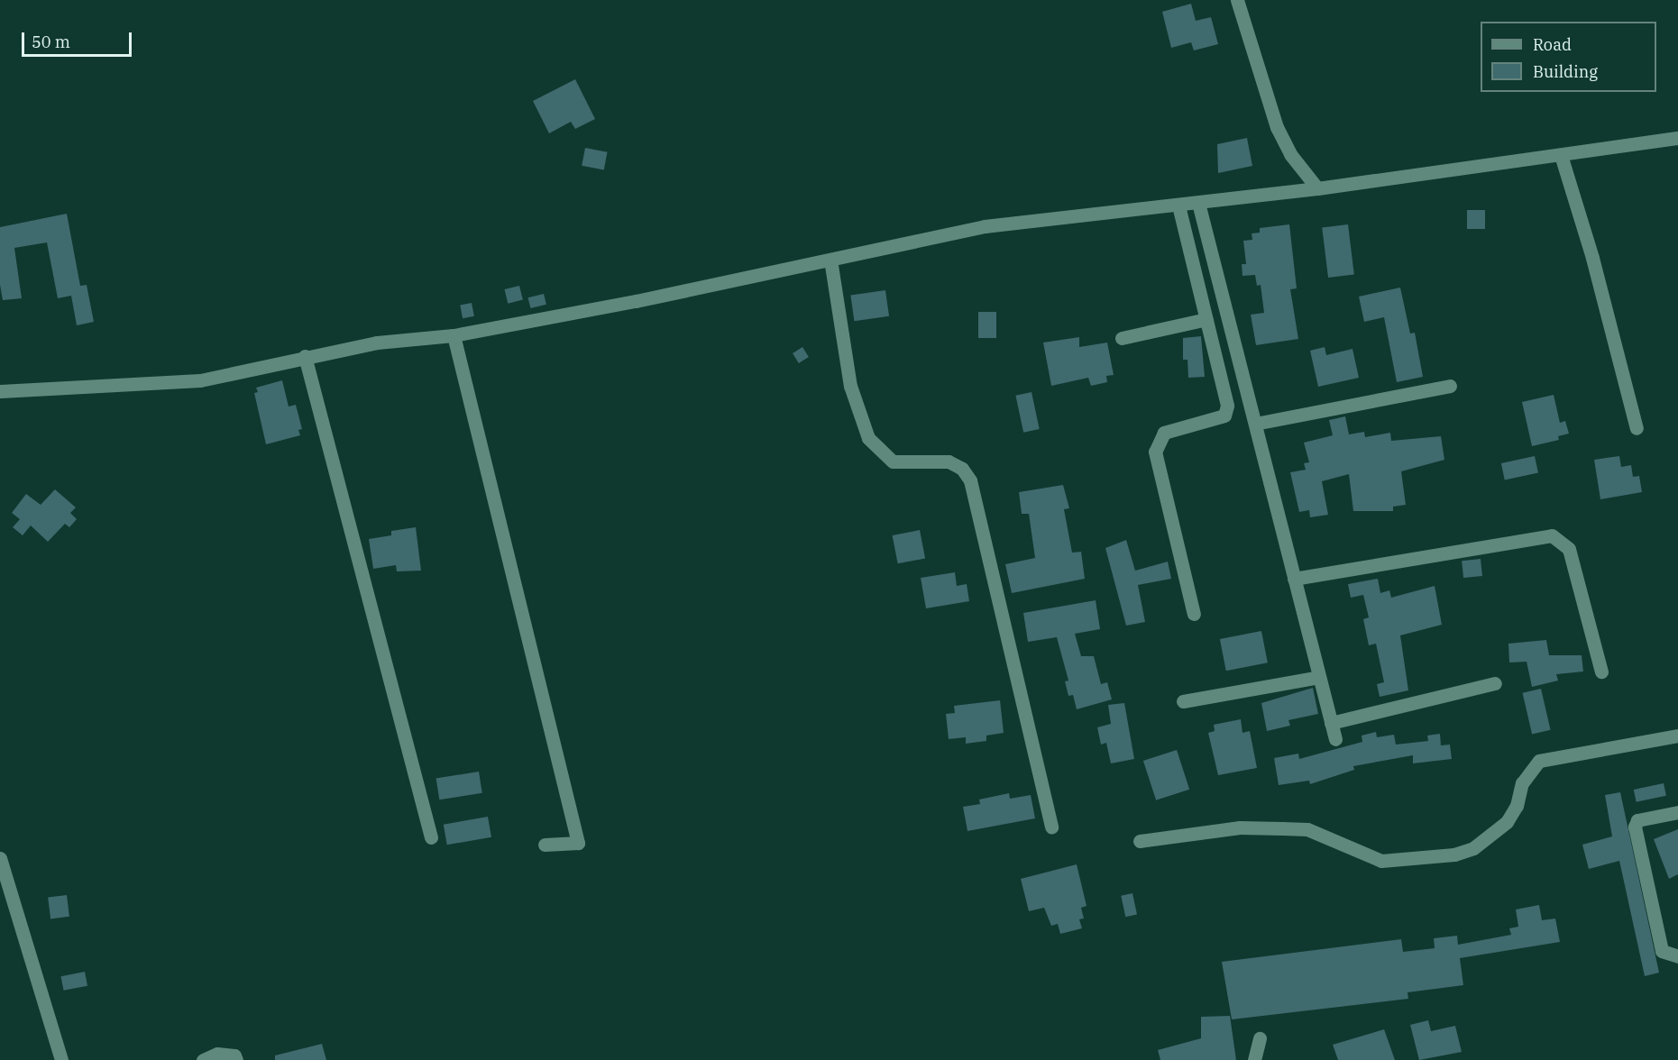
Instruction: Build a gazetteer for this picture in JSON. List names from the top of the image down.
{
  "legend": ["Road", "Building"],
  "scale_bar": "50 m"
}
